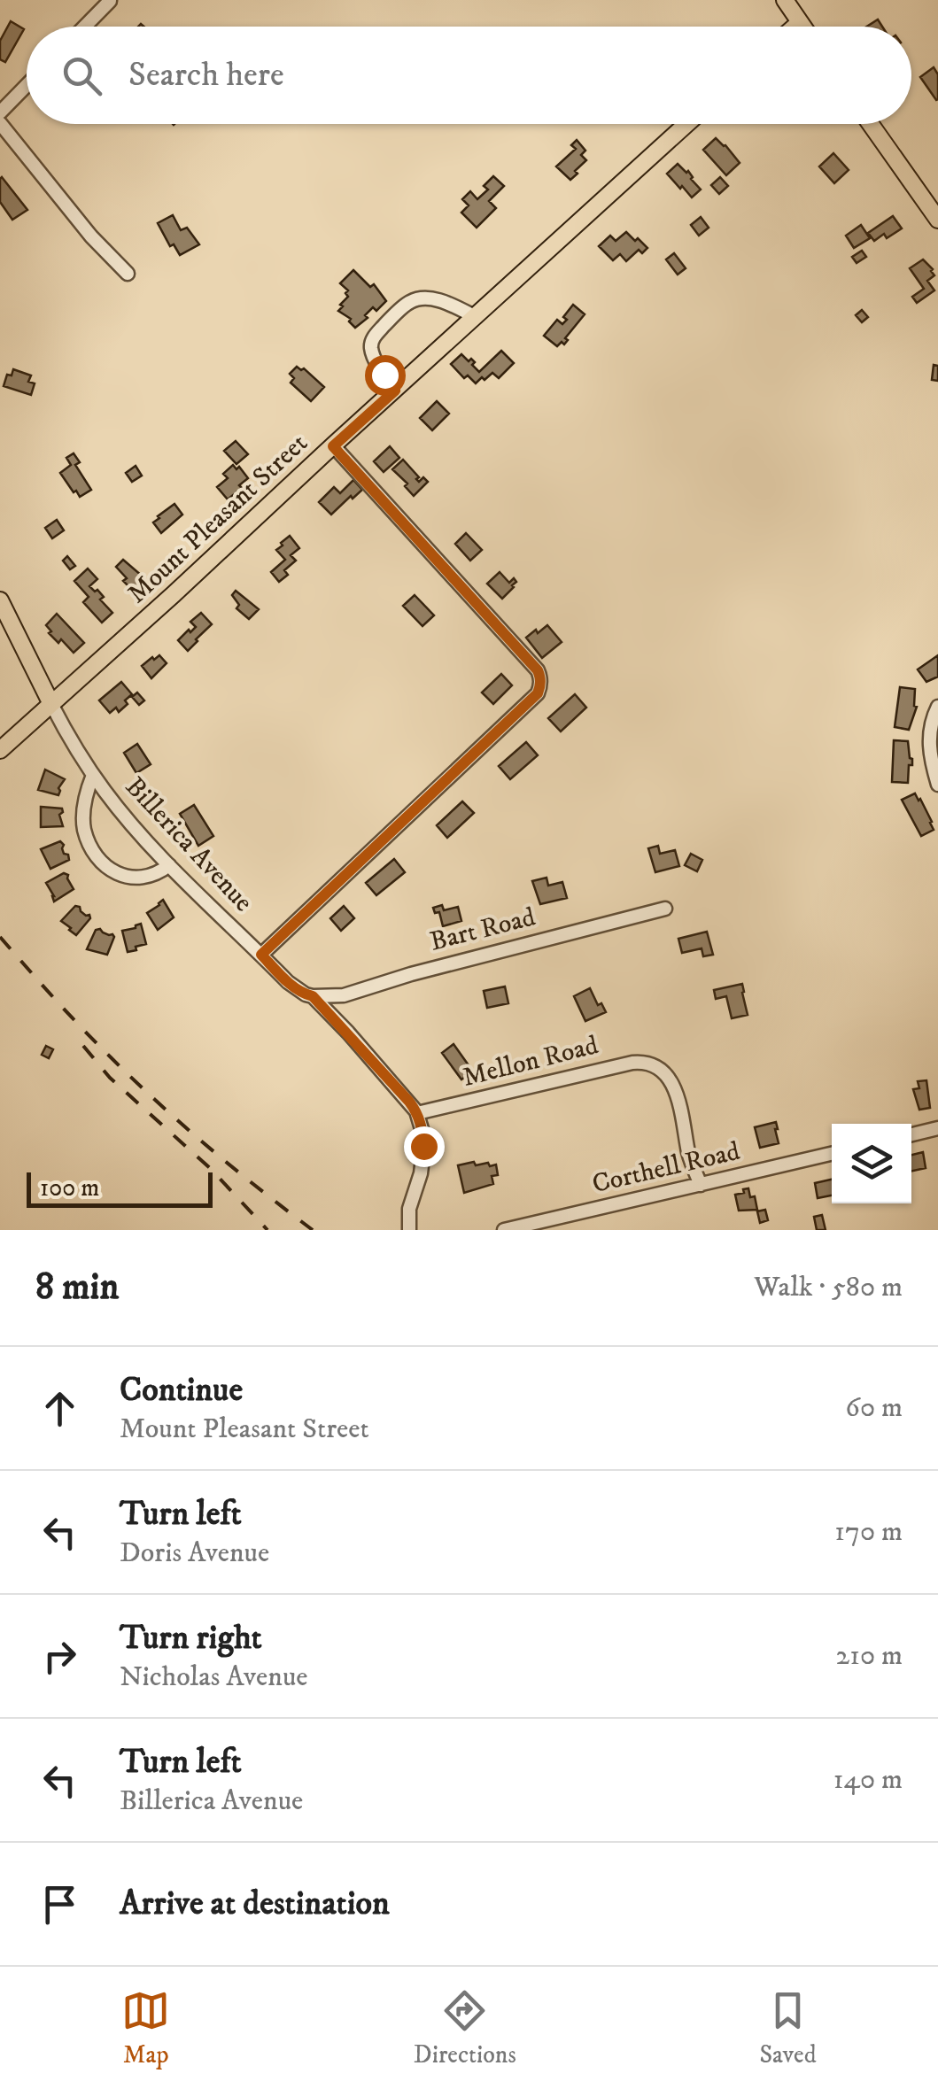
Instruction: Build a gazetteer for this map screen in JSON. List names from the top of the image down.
{
  "streets": {
    "main road": ["Mount Pleasant Street", "Billerica Avenue"],
    "street": ["Bart Road", "Mellon Road", "Corthell Road"]
  },
  "crossings": [
    ["Mount Pleasant Street", "Billerica Avenue"],
    ["Billerica Avenue", "Bart Road"],
    ["Billerica Avenue", "Mellon Road"],
    ["Mellon Road", "Corthell Road"]
  ],
  "scale_bar": "100 m",
  "page": {
    "search": "Search here",
    "scale": "100 m",
    "heading": ["8 min", "Walk · 580 m"],
    "list": [
      ["Continue", "Mount Pleasant Street", "60 m"],
      ["Turn left", "Doris Avenue", "170 m"],
      ["Turn right", "Nicholas Avenue", "210 m"],
      ["Turn left", "Billerica Avenue", "140 m"],
      "Arrive at destination"
    ],
    "nav": ["Map", "Directions", "Saved"]
  }
}
